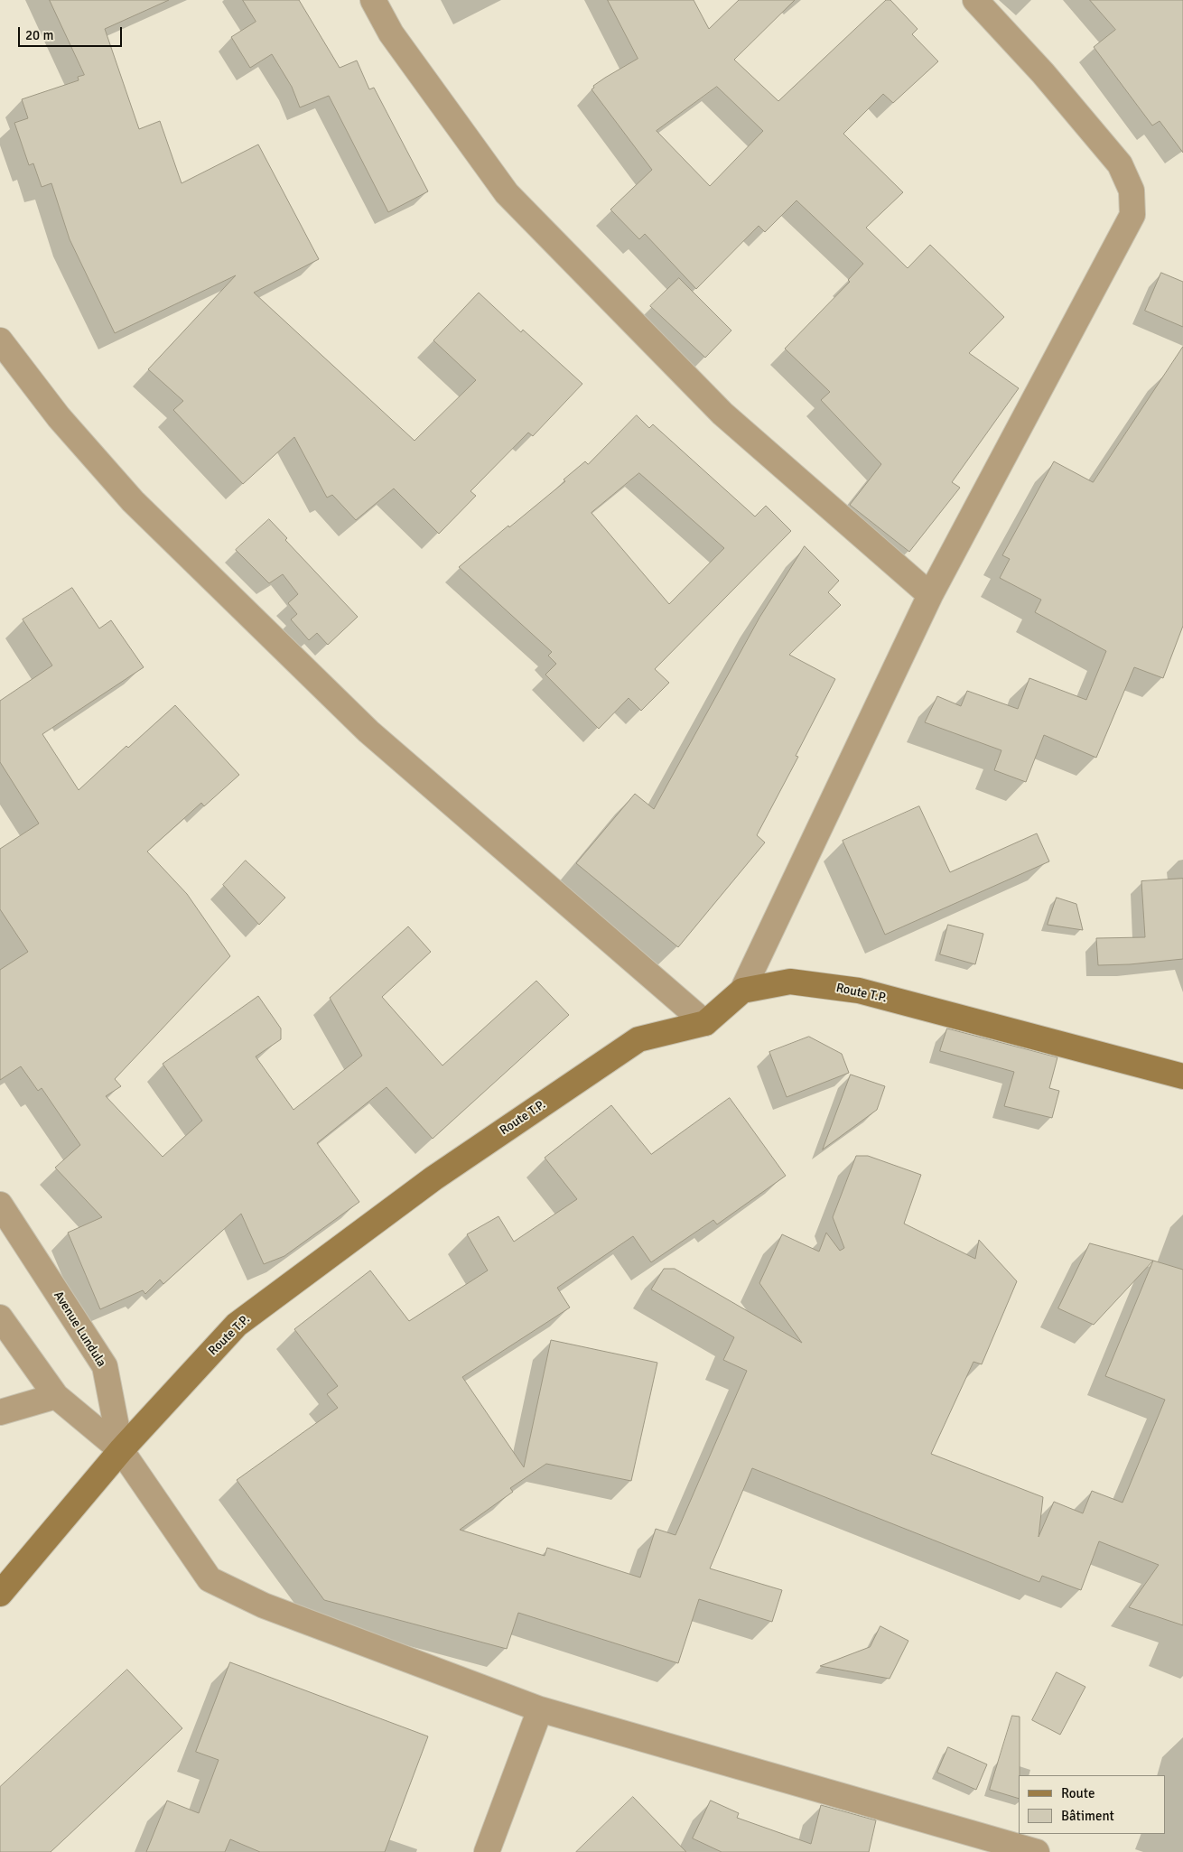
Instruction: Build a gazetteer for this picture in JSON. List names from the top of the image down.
{
  "streets": {
    "street": ["Route T.P.", "Avenue Lundula"]
  },
  "crossings": [
    ["Route T.P.", "Avenue Lundula"]
  ],
  "legend": ["Route", "Bâtiment"],
  "scale_bar": "20 m"
}
